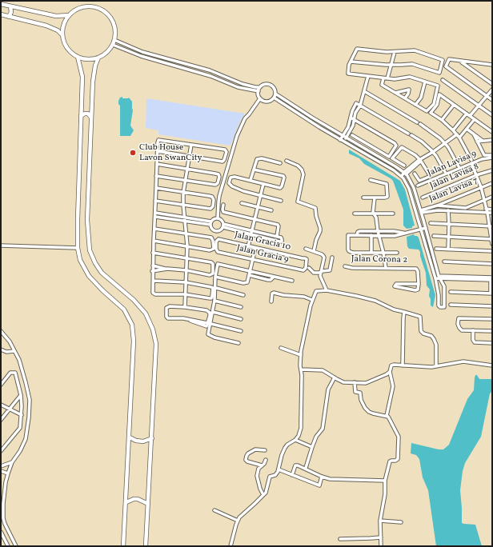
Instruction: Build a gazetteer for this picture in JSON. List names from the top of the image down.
{
  "streets": {
    "street": [
      "Jalan Lavisa 9",
      "Jalan Lavisa 8",
      "Jalan Lavisa 7",
      "Jalan Gracia 10",
      "Jalan Gracia 9",
      "Jalan Corona 2"
    ]
  },
  "crossings": [
    ["Jalan Gracia 10", "Jalan Gracia 9"]
  ],
  "places": ["Club House Lavon SwanCity"]
}
